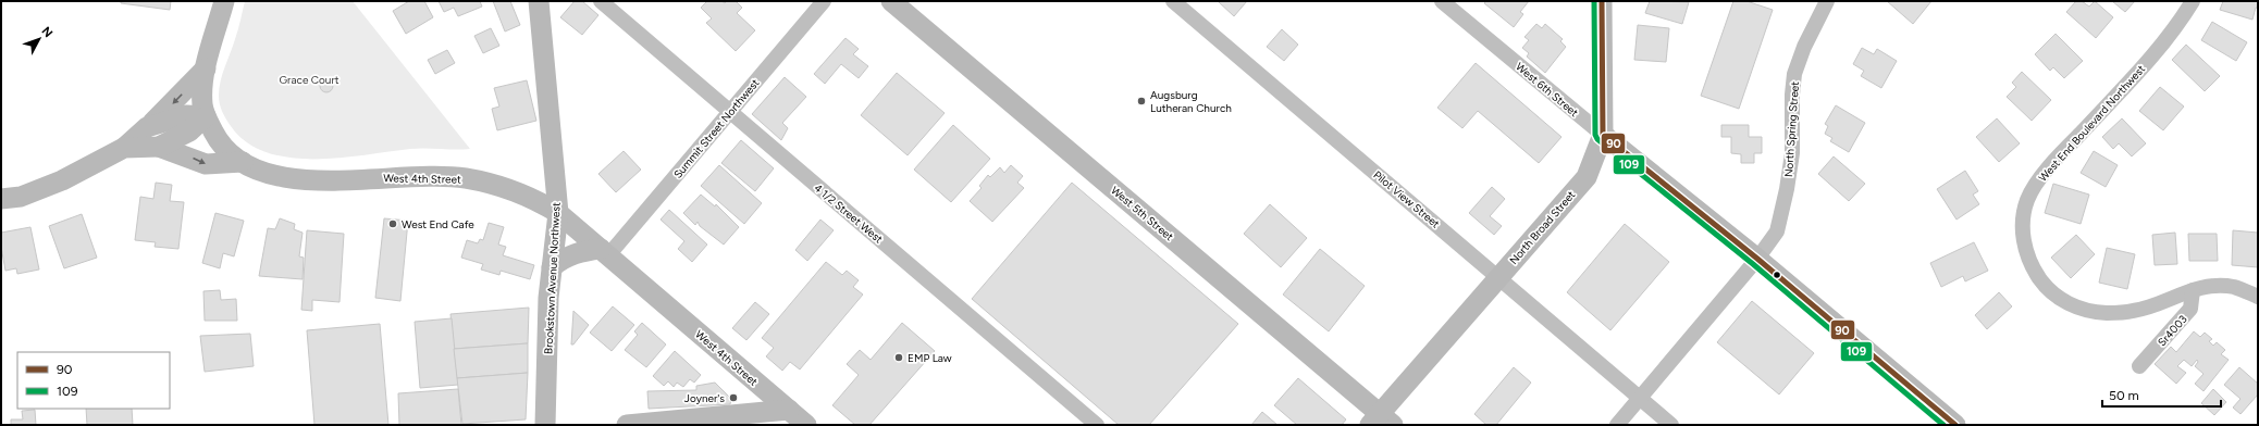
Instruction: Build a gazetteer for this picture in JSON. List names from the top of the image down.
{
  "streets": {
    "street": [
      "West 6th Street",
      "West End Boulevard Northwest",
      "Summit Street Northwest",
      "North Spring Street",
      "West 4th Street",
      "Pilot View Street",
      "4 1/2 Street West",
      "West 5th Street",
      "North Broad Street",
      "Brookstown Avenue Northwest",
      "Sr4003"
    ]
  },
  "crossings": [
    ["West 6th Street", "North Spring Street"],
    ["West 6th Street", "North Broad Street"],
    ["West End Boulevard Northwest", "Sr4003"],
    ["Summit Street Northwest", "West 4th Street"],
    ["Summit Street Northwest", "4 1/2 Street West"],
    ["North Spring Street", "Pilot View Street"],
    ["West 4th Street", "Brookstown Avenue Northwest"],
    ["Pilot View Street", "North Broad Street"],
    ["West 5th Street", "North Broad Street"]
  ],
  "parks": ["Grace Court"],
  "places": [
    "Augsburg Lutheran Church",
    "West End Cafe",
    "EMP Law",
    "Joyner's"
  ],
  "lines": ["transit line 90", "transit line 109"],
  "legend": ["90", "109"],
  "scale_bar": "50 m",
  "north": "top right"
}
